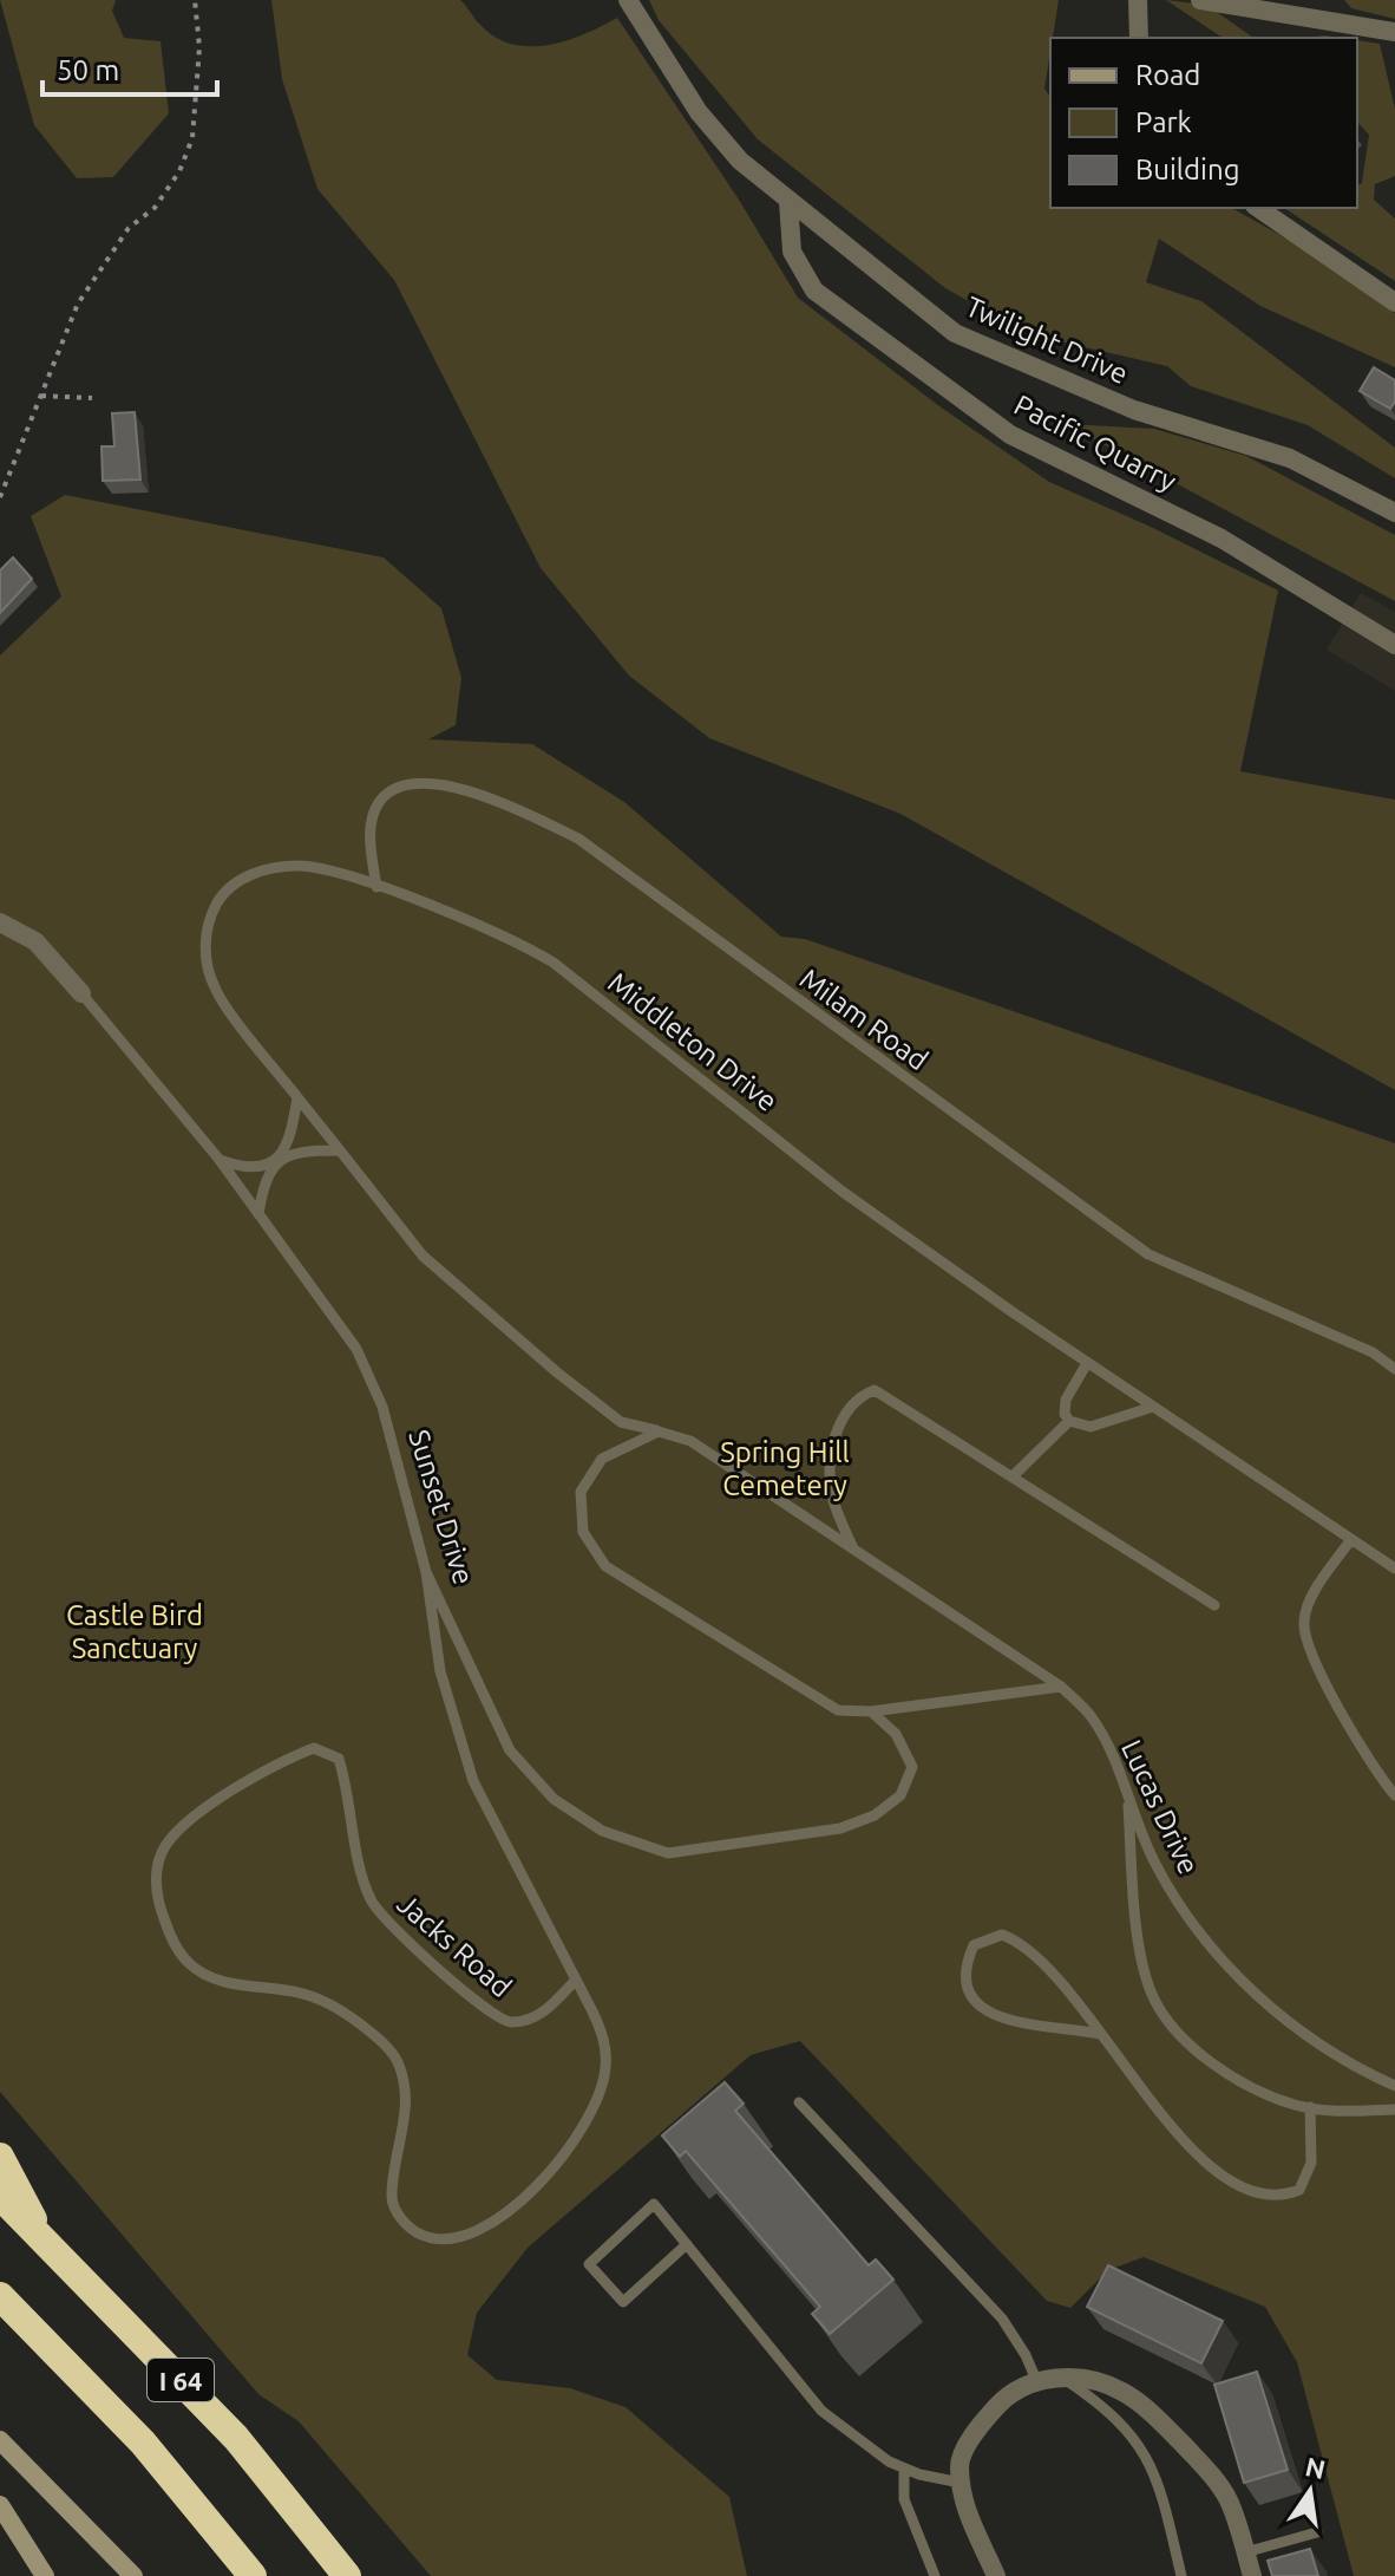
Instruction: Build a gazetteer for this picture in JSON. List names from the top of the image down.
{
  "streets": {
    "highway": ["I 64"],
    "street": ["Twilight Drive", "Pacific Quarry", "Sunset Drive"],
    "lane": [
      "Milam Road",
      "Middleton Drive",
      "Lucas Drive",
      "Jacks Road"
    ]
  },
  "crossings": [
    ["Twilight Drive", "Pacific Quarry"],
    ["Milam Road", "Middleton Drive"],
    ["Middleton Drive", "Lucas Drive"],
    ["Sunset Drive", "Jacks Road"]
  ],
  "parks": ["Spring Hill Cemetery", "Castle Bird Sanctuary"],
  "legend": ["Road", "Park", "Building"],
  "scale_bar": "50 m",
  "north": "top"
}
